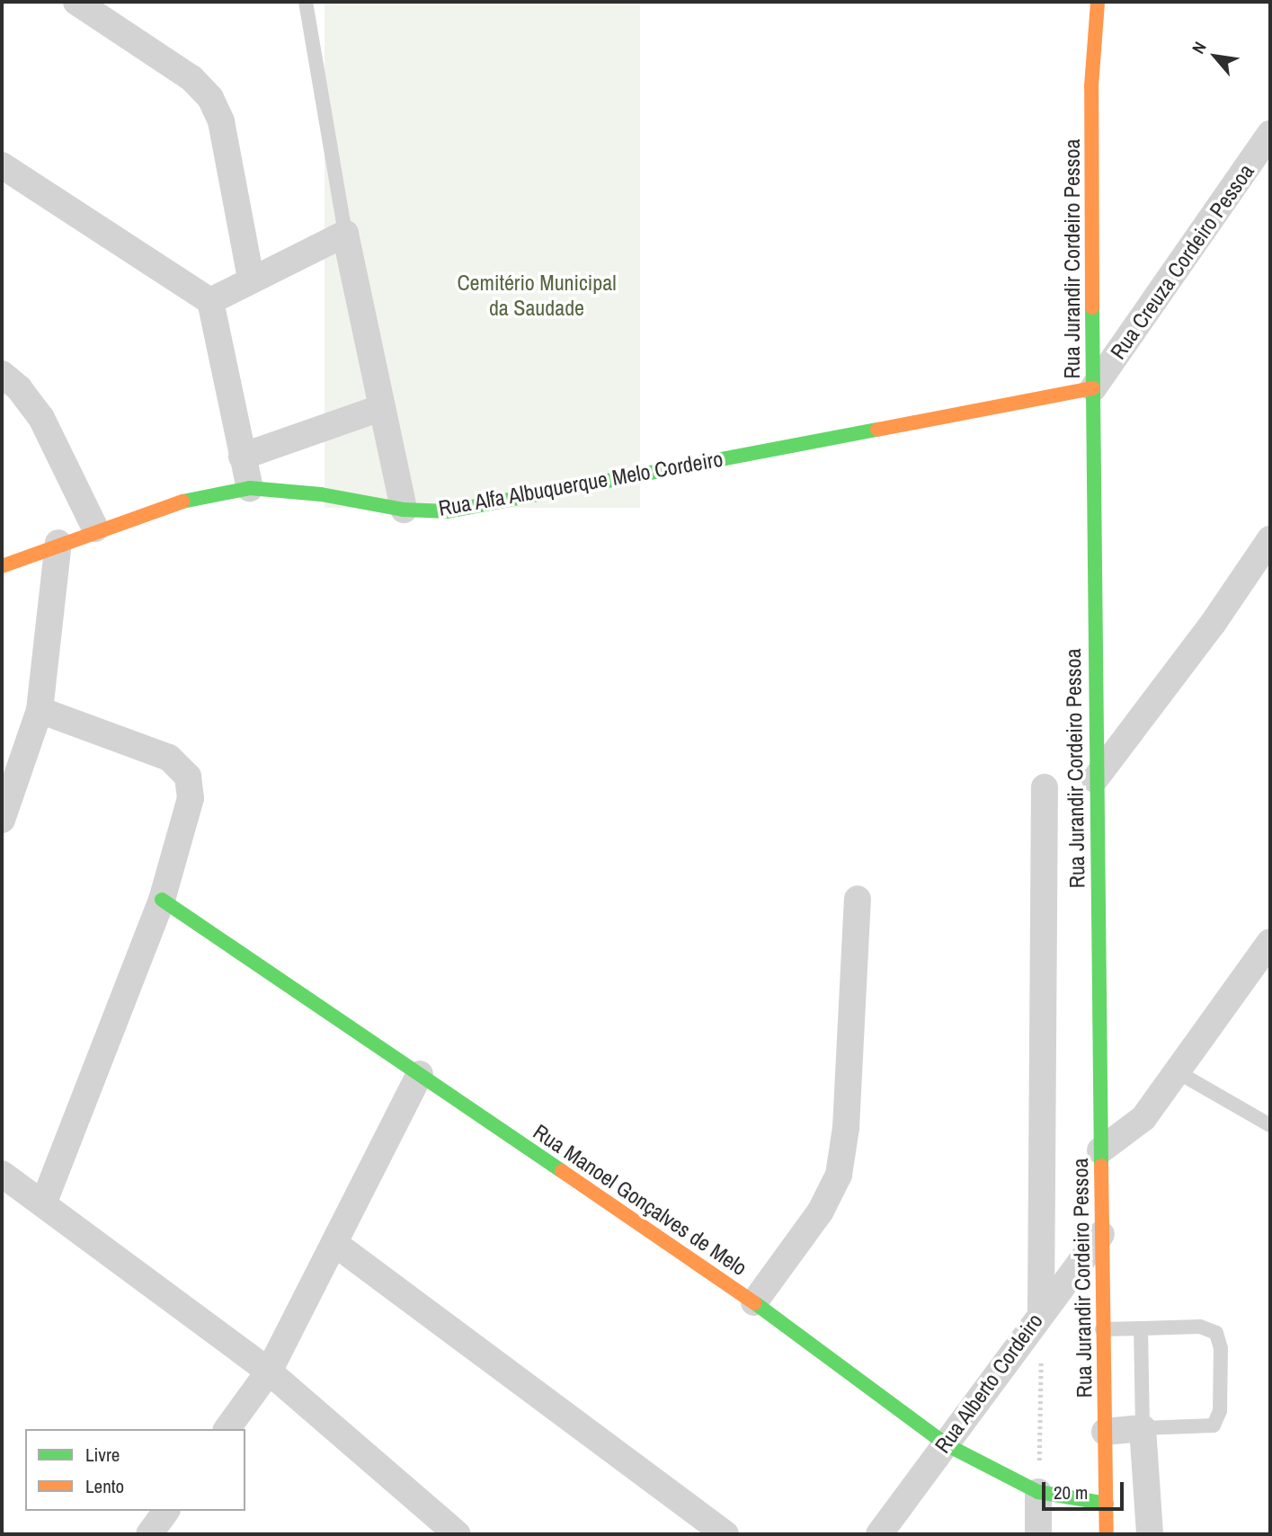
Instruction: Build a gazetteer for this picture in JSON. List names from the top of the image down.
{
  "streets": {
    "street": [
      "Rua Jurandir Cordeiro Pessoa",
      "Rua Creuza Cordeiro Pessoa",
      "Rua Alfa Albuquerque Melo Cordeiro",
      "Rua Manoel Gonçalves de Melo",
      "Rua Alberto Cordeiro"
    ]
  },
  "crossings": [
    ["Rua Jurandir Cordeiro Pessoa", "Rua Creuza Cordeiro Pessoa"],
    ["Rua Jurandir Cordeiro Pessoa", "Rua Alfa Albuquerque Melo Cordeiro"],
    ["Rua Jurandir Cordeiro Pessoa", "Rua Manoel Gonçalves de Melo"],
    ["Rua Jurandir Cordeiro Pessoa", "Rua Alberto Cordeiro"],
    ["Rua Creuza Cordeiro Pessoa", "Rua Alfa Albuquerque Melo Cordeiro"],
    ["Rua Manoel Gonçalves de Melo", "Rua Alberto Cordeiro"]
  ],
  "parks": ["Cemitério Municipal da Saudade"],
  "legend": ["Livre", "Lento"],
  "scale_bar": "20 m",
  "north": "top left"
}
